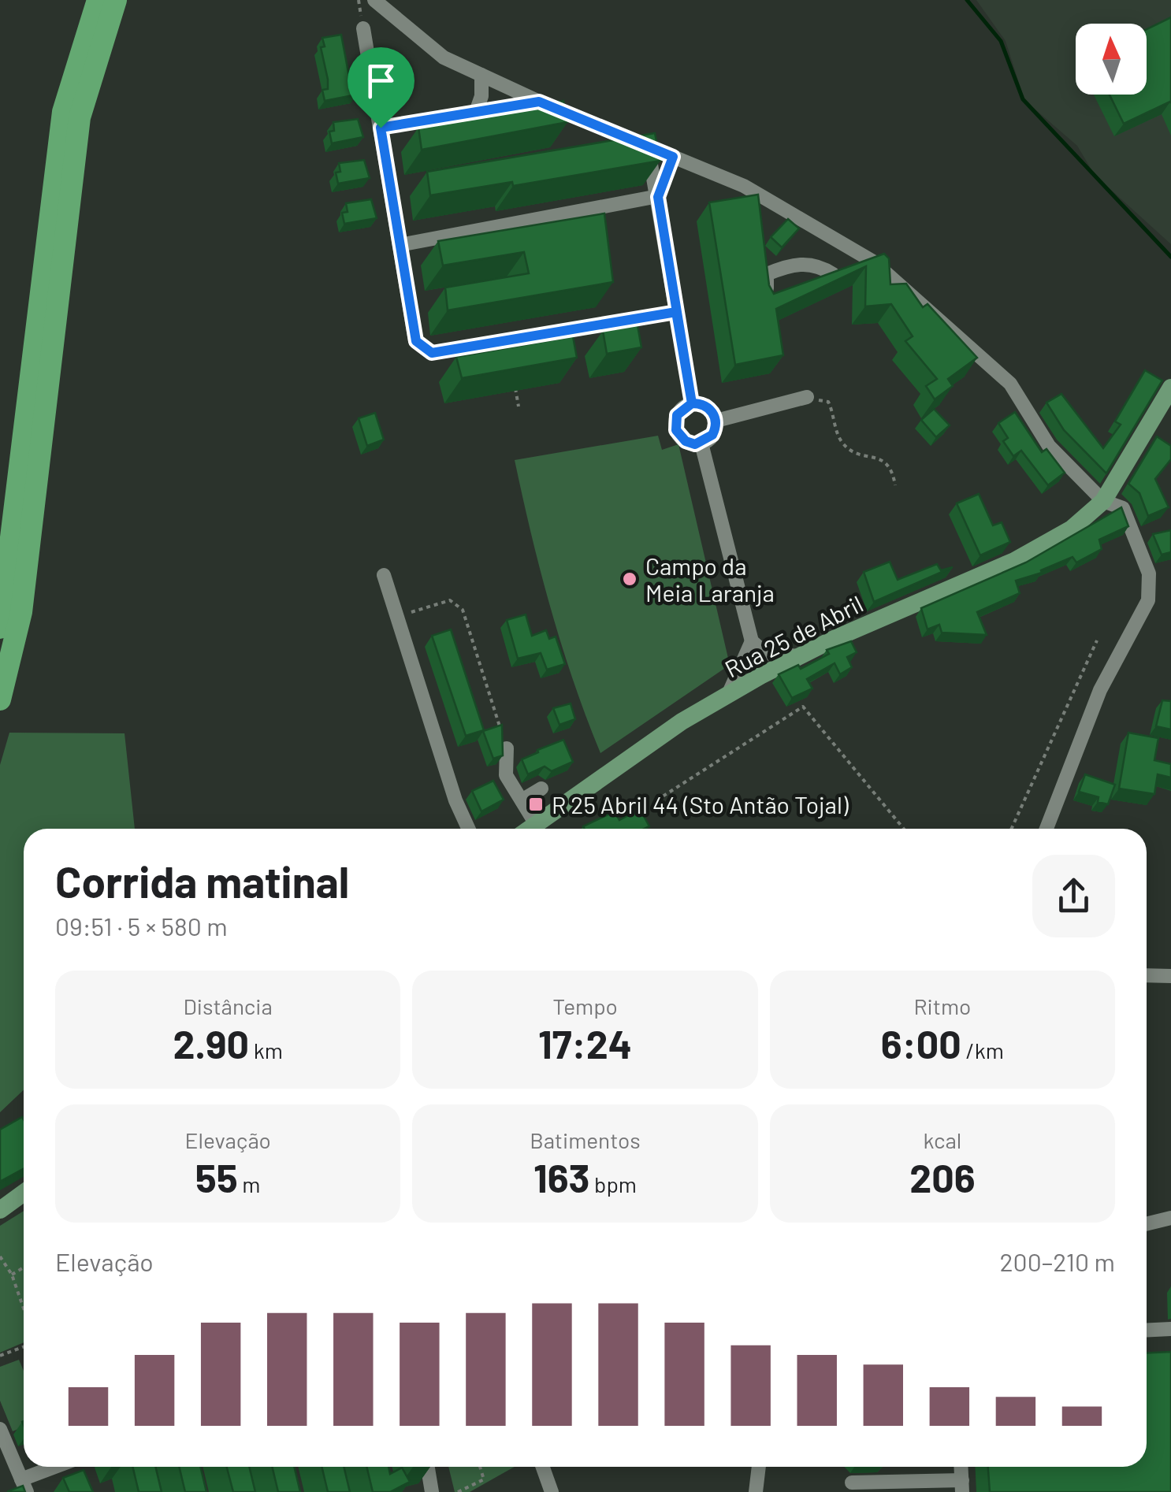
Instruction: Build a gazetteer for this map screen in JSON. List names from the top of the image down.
{
  "streets": {
    "main road": ["Rua 25 de Abril"]
  },
  "places": {
    "other": ["Campo da Meia Laranja"],
    "transit": ["R 25 Abril 44 (Sto Antão Tojal)"]
  },
  "north": "top",
  "page": {
    "heading": ["Corrida matinal", "09:51 · 5 × 580 m"],
    "stats": [
      ["Distância", "2.90 km"],
      ["Tempo", "17:24"],
      ["Ritmo", "6:00 /km"],
      ["Elevação", "55 m"],
      ["Batimentos", "163 bpm"],
      ["kcal", "206"]
    ],
    "chart": ["Elevação", "200–210 m"]
  }
}
